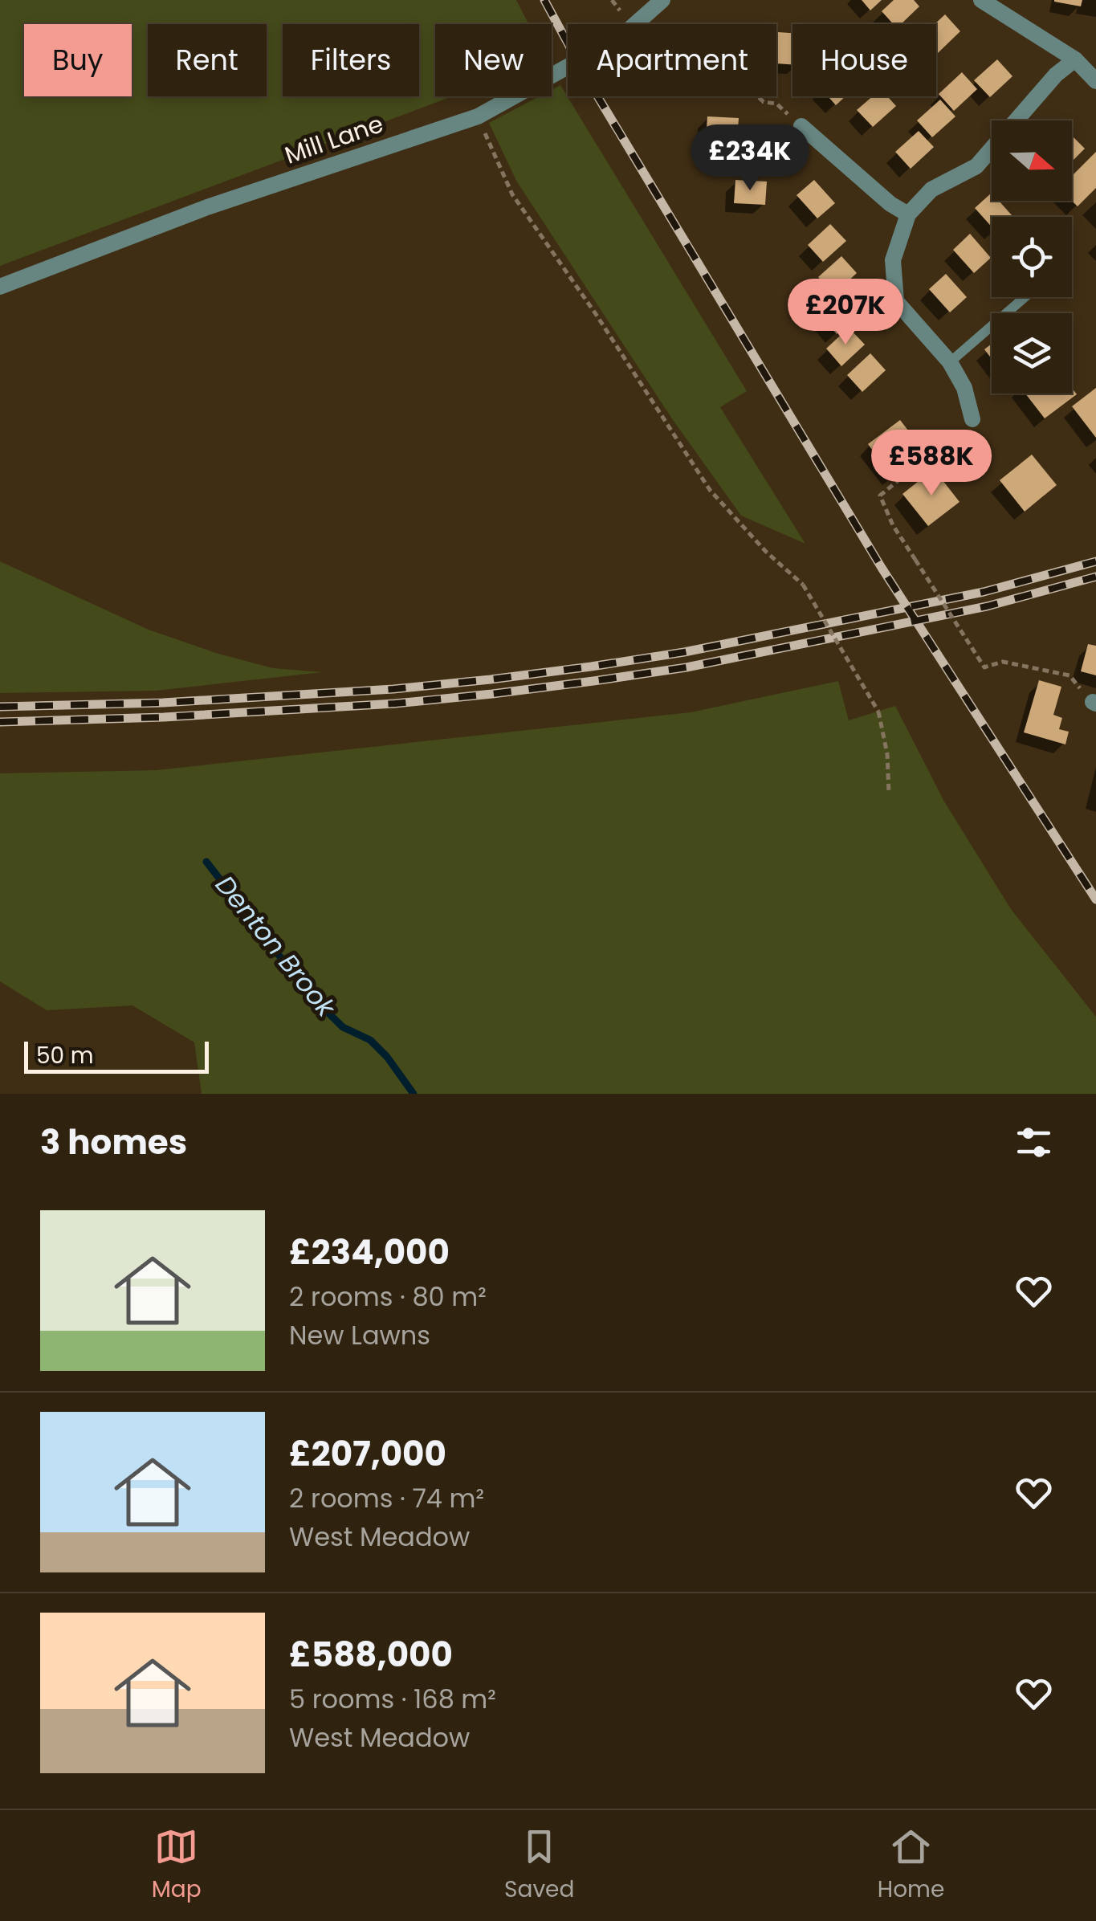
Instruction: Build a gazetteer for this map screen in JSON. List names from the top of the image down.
{
  "streets": {
    "street": ["Mill Lane"]
  },
  "water": ["Denton Brook"],
  "scale_bar": "50 m",
  "north": "right",
  "page": {
    "chip": [
      "Buy",
      "Rent",
      "Filters",
      "New",
      "Apartment",
      "House"
    ],
    "price": ["£234K", "£207K", "£588K"],
    "scale": "50 m",
    "heading": "3 homes",
    "list": [
      {
        "name": "£234,000",
        "note": "2 rooms · 80 m² · New Lawns"
      },
      {
        "name": "£207,000",
        "note": "2 rooms · 74 m² · West Meadow"
      },
      {
        "name": "£588,000",
        "note": "5 rooms · 168 m² · West Meadow"
      }
    ],
    "tabs": ["Map", "Saved", "Home"]
  }
}
